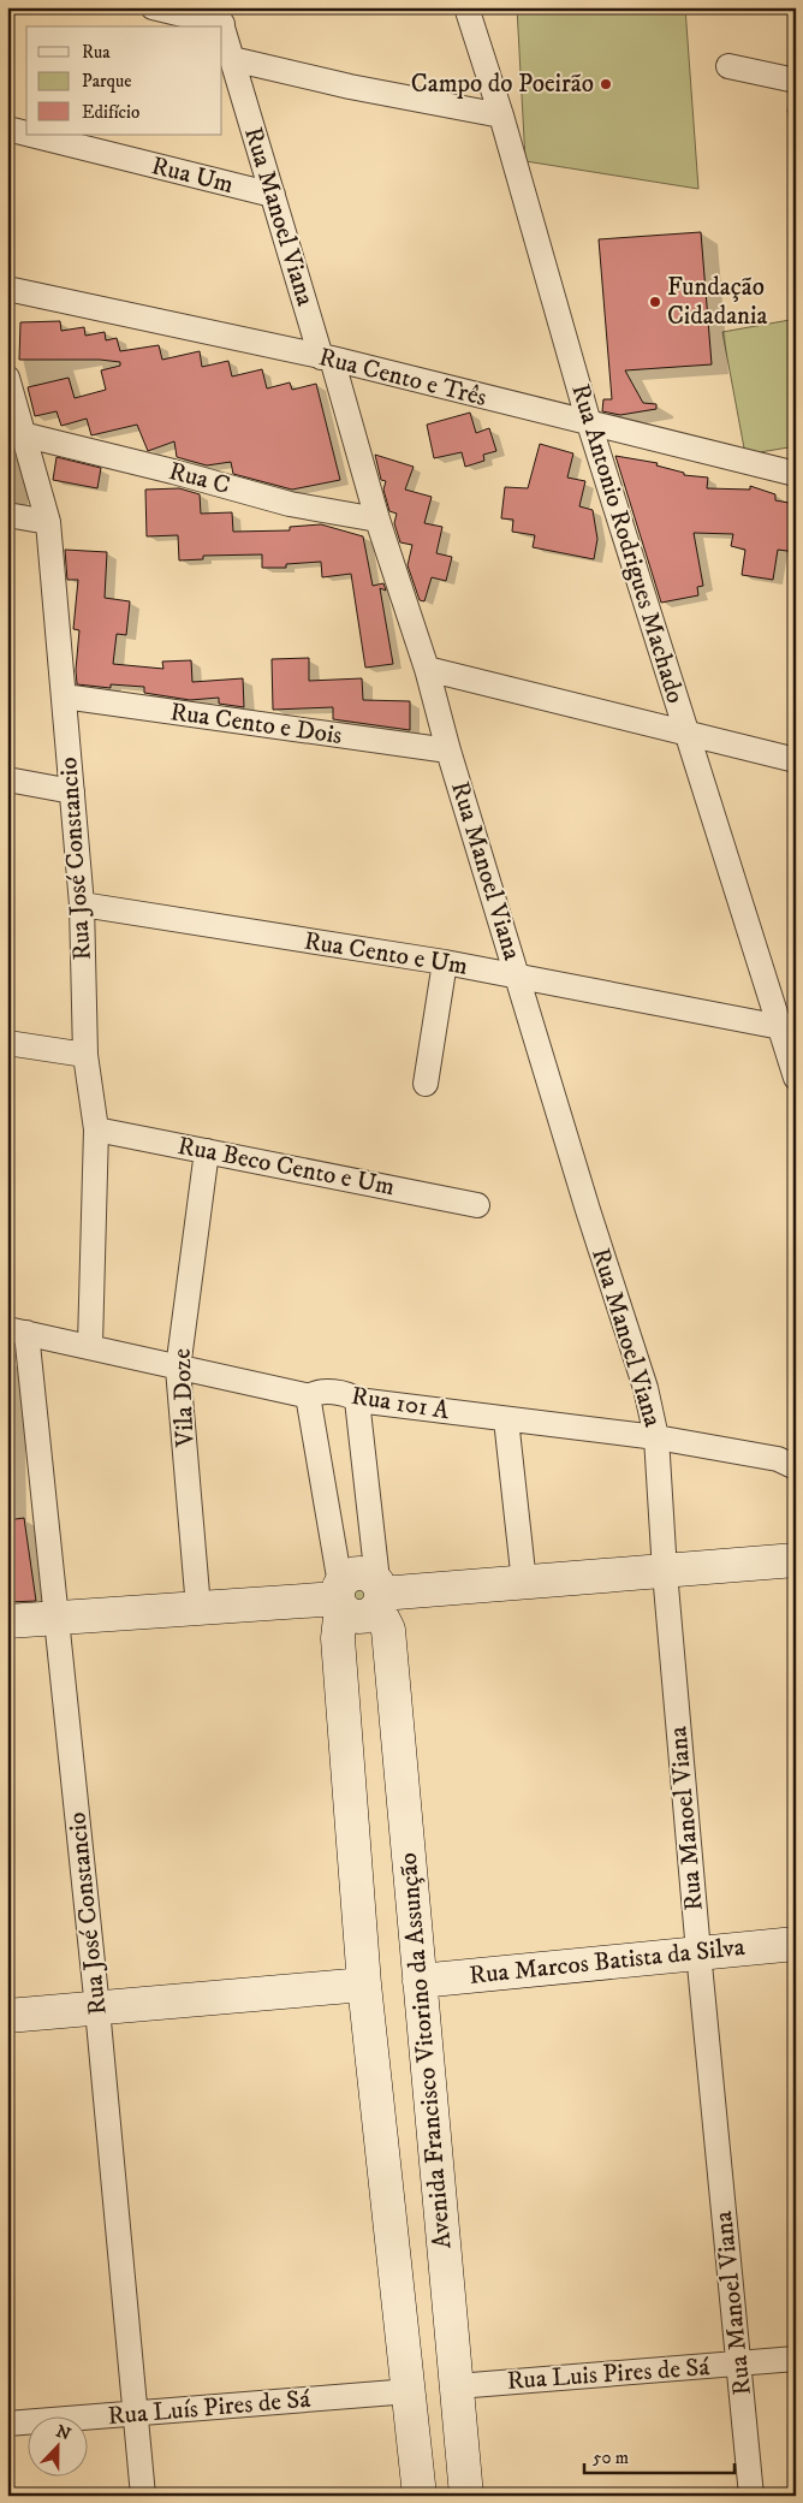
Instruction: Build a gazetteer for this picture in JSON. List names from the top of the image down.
{
  "streets": {
    "main road": ["Rua Marcos Batista da Silva", "Avenida Francisco Vitorino da Assunção"],
    "street": [
      "Rua Um",
      "Rua Manoel Viana",
      "Rua Cento e Três",
      "Rua C",
      "Rua Antonio Rodrigues Machado",
      "Rua Cento e Dois",
      "Rua José Constancio",
      "Rua Cento e Um",
      "Rua Beco Cento e Um",
      "Vila Doze",
      "Rua 101 A",
      "Rua Luis Pires de Sá",
      "Rua Luís Pires de Sá"
    ]
  },
  "crossings": [
    ["Rua Um", "Rua Manoel Viana"],
    ["Rua Manoel Viana", "Rua Cento e Três"],
    ["Rua Manoel Viana", "Rua C"],
    ["Rua Manoel Viana", "Rua Cento e Dois"],
    ["Rua Manoel Viana", "Rua Cento e Um"],
    ["Rua Manoel Viana", "Rua 101 A"],
    ["Rua Manoel Viana", "Rua Marcos Batista da Silva"],
    ["Rua Manoel Viana", "Rua Luis Pires de Sá"],
    ["Rua Cento e Três", "Rua Antonio Rodrigues Machado"],
    ["Rua C", "Rua José Constancio"],
    ["Rua Antonio Rodrigues Machado", "Rua Cento e Um"],
    ["Rua Cento e Dois", "Rua José Constancio"],
    ["Rua José Constancio", "Rua Cento e Um"],
    ["Rua José Constancio", "Rua Beco Cento e Um"],
    ["Rua José Constancio", "Rua 101 A"],
    ["Rua José Constancio", "Rua Luís Pires de Sá"],
    ["Rua Beco Cento e Um", "Vila Doze"],
    ["Vila Doze", "Rua 101 A"],
    ["Rua Marcos Batista da Silva", "Avenida Francisco Vitorino da Assunção"],
    ["Avenida Francisco Vitorino da Assunção", "Rua Luis Pires de Sá"],
    ["Avenida Francisco Vitorino da Assunção", "Rua Luís Pires de Sá"]
  ],
  "places": ["Campo do Poeirão", "Fundação Cidadania"],
  "legend": ["Rua", "Parque", "Edifício"],
  "scale_bar": "50 m",
  "north": "top"
}
